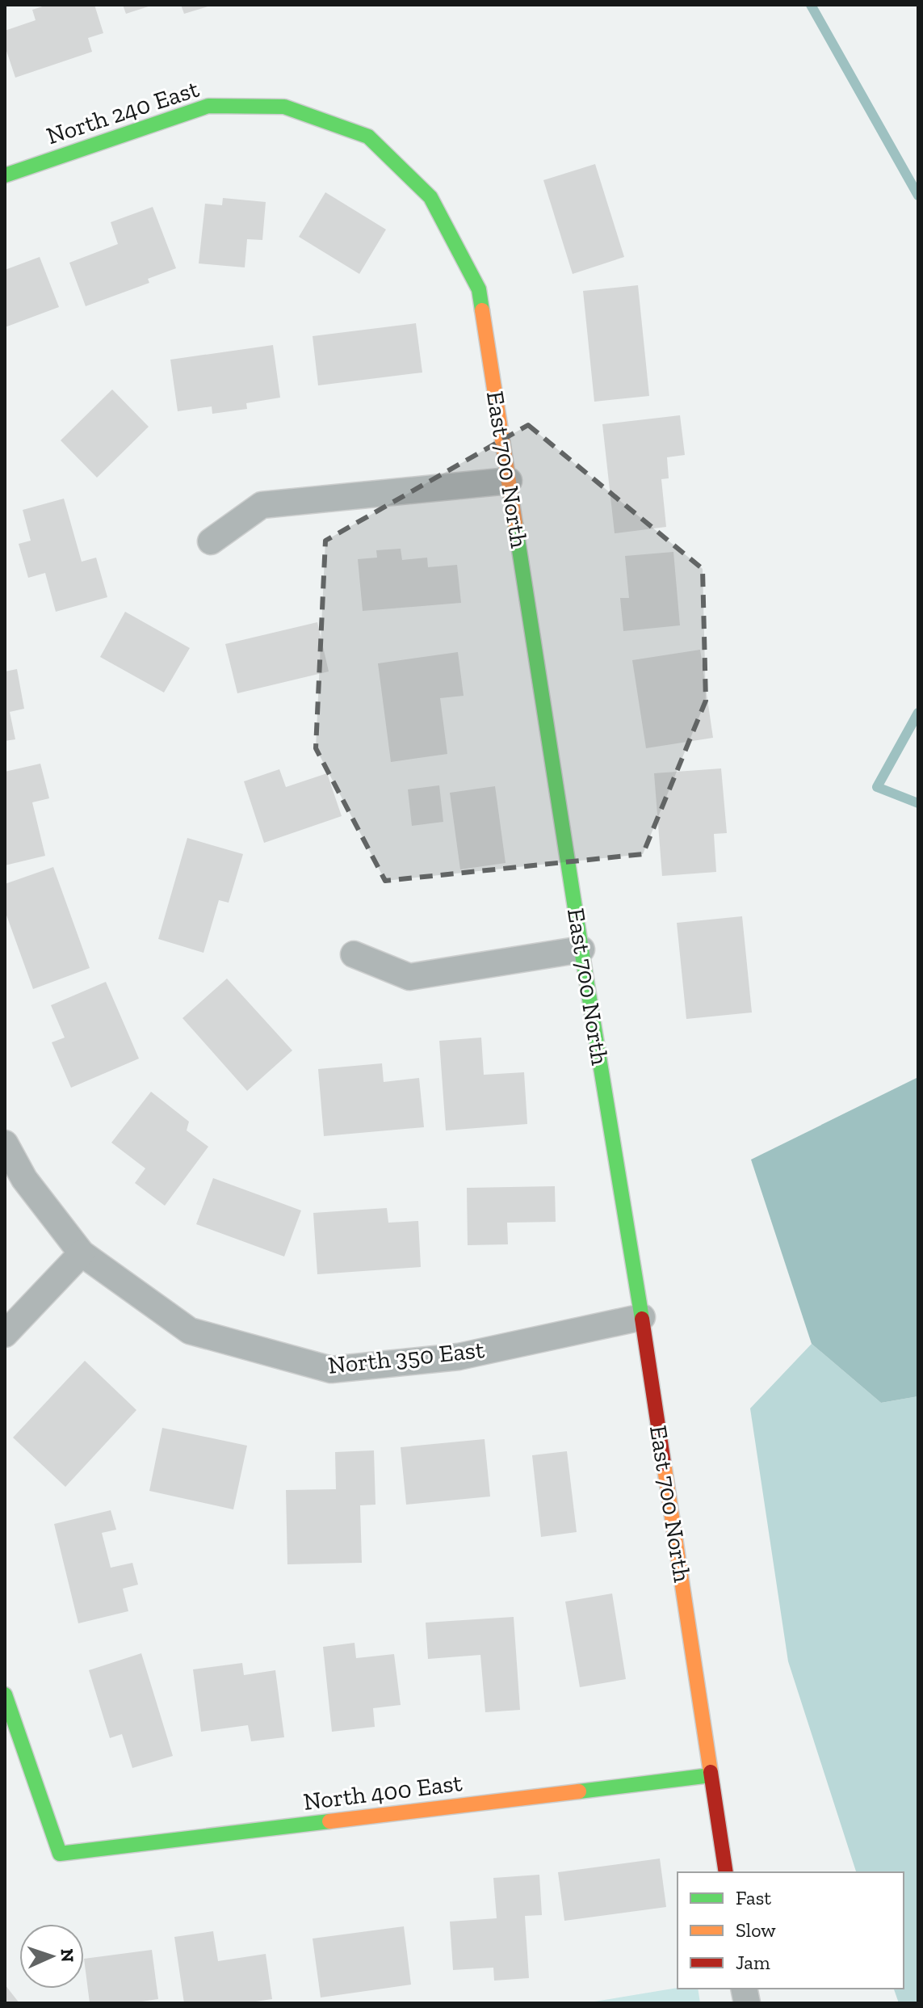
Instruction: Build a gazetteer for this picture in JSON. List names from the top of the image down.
{
  "streets": {
    "street": [
      "North 240 East",
      "East 700 North",
      "North 350 East",
      "North 400 East"
    ]
  },
  "crossings": [
    ["North 240 East", "East 700 North"],
    ["East 700 North", "North 350 East"],
    ["East 700 North", "North 400 East"]
  ],
  "legend": ["Fast", "Slow", "Jam"],
  "north": "right"
}
